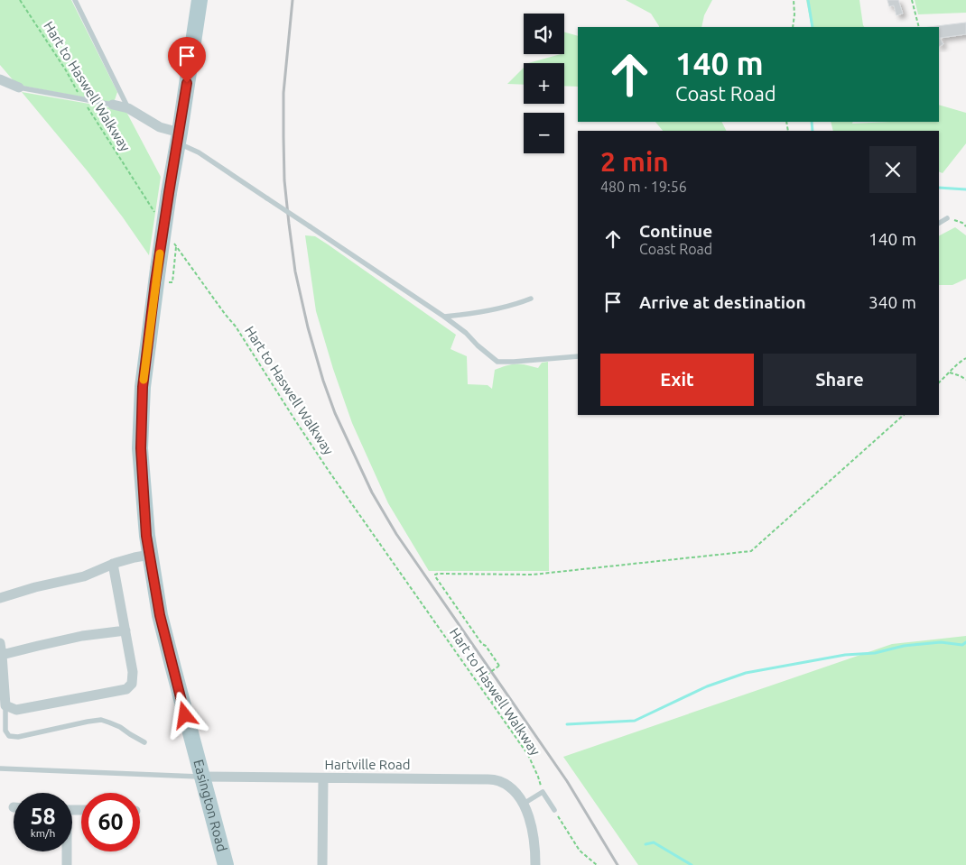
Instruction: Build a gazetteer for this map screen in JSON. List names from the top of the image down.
{
  "streets": {
    "main road": ["Easington Road"],
    "street": ["Hartville Road"],
    "path": ["Hart to Haswell Walkway"]
  },
  "crossings": [
    ["Hartville Road", "Easington Road"]
  ],
  "page": {
    "map_buttons": ["+", "−"],
    "turn": ["140 m", "Coast Road"],
    "heading": ["2 min", "480 m · 19:56"],
    "list": [
      {
        "name": "Continue",
        "note": "Coast Road",
        "value": "140 m"
      },
      {
        "name": "Arrive at destination",
        "value": "340 m"
      }
    ],
    "buttons": ["Exit", "Share"],
    "speed": "58 km/h",
    "limit": "60"
  }
}
